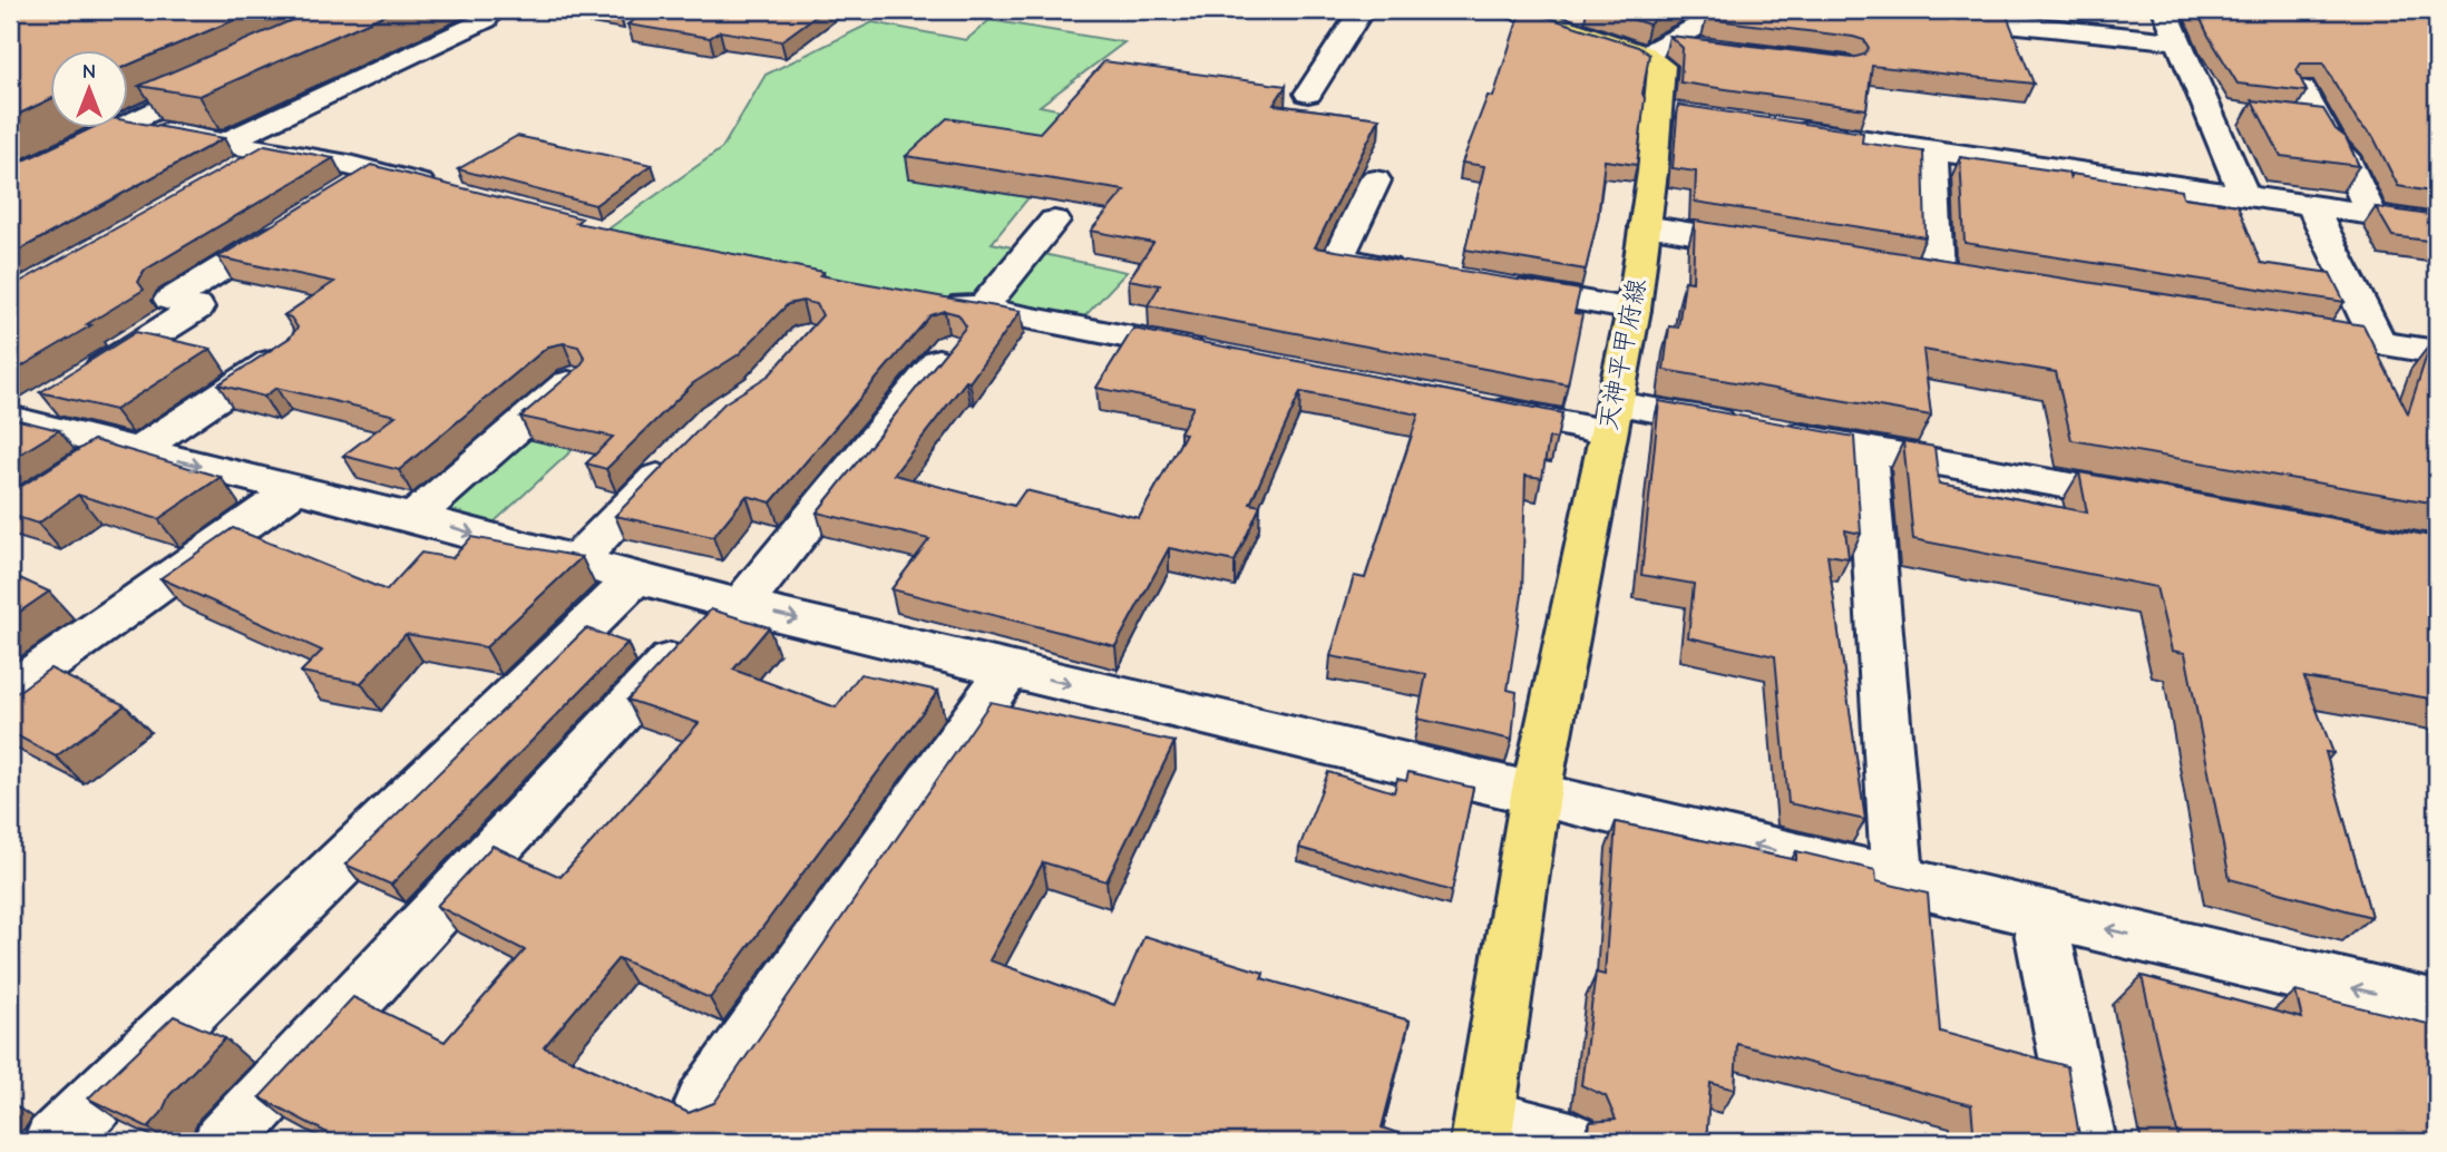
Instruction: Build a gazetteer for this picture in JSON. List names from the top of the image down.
{
  "streets": {
    "main road": ["天神平甲府線"]
  },
  "north": "top"
}
